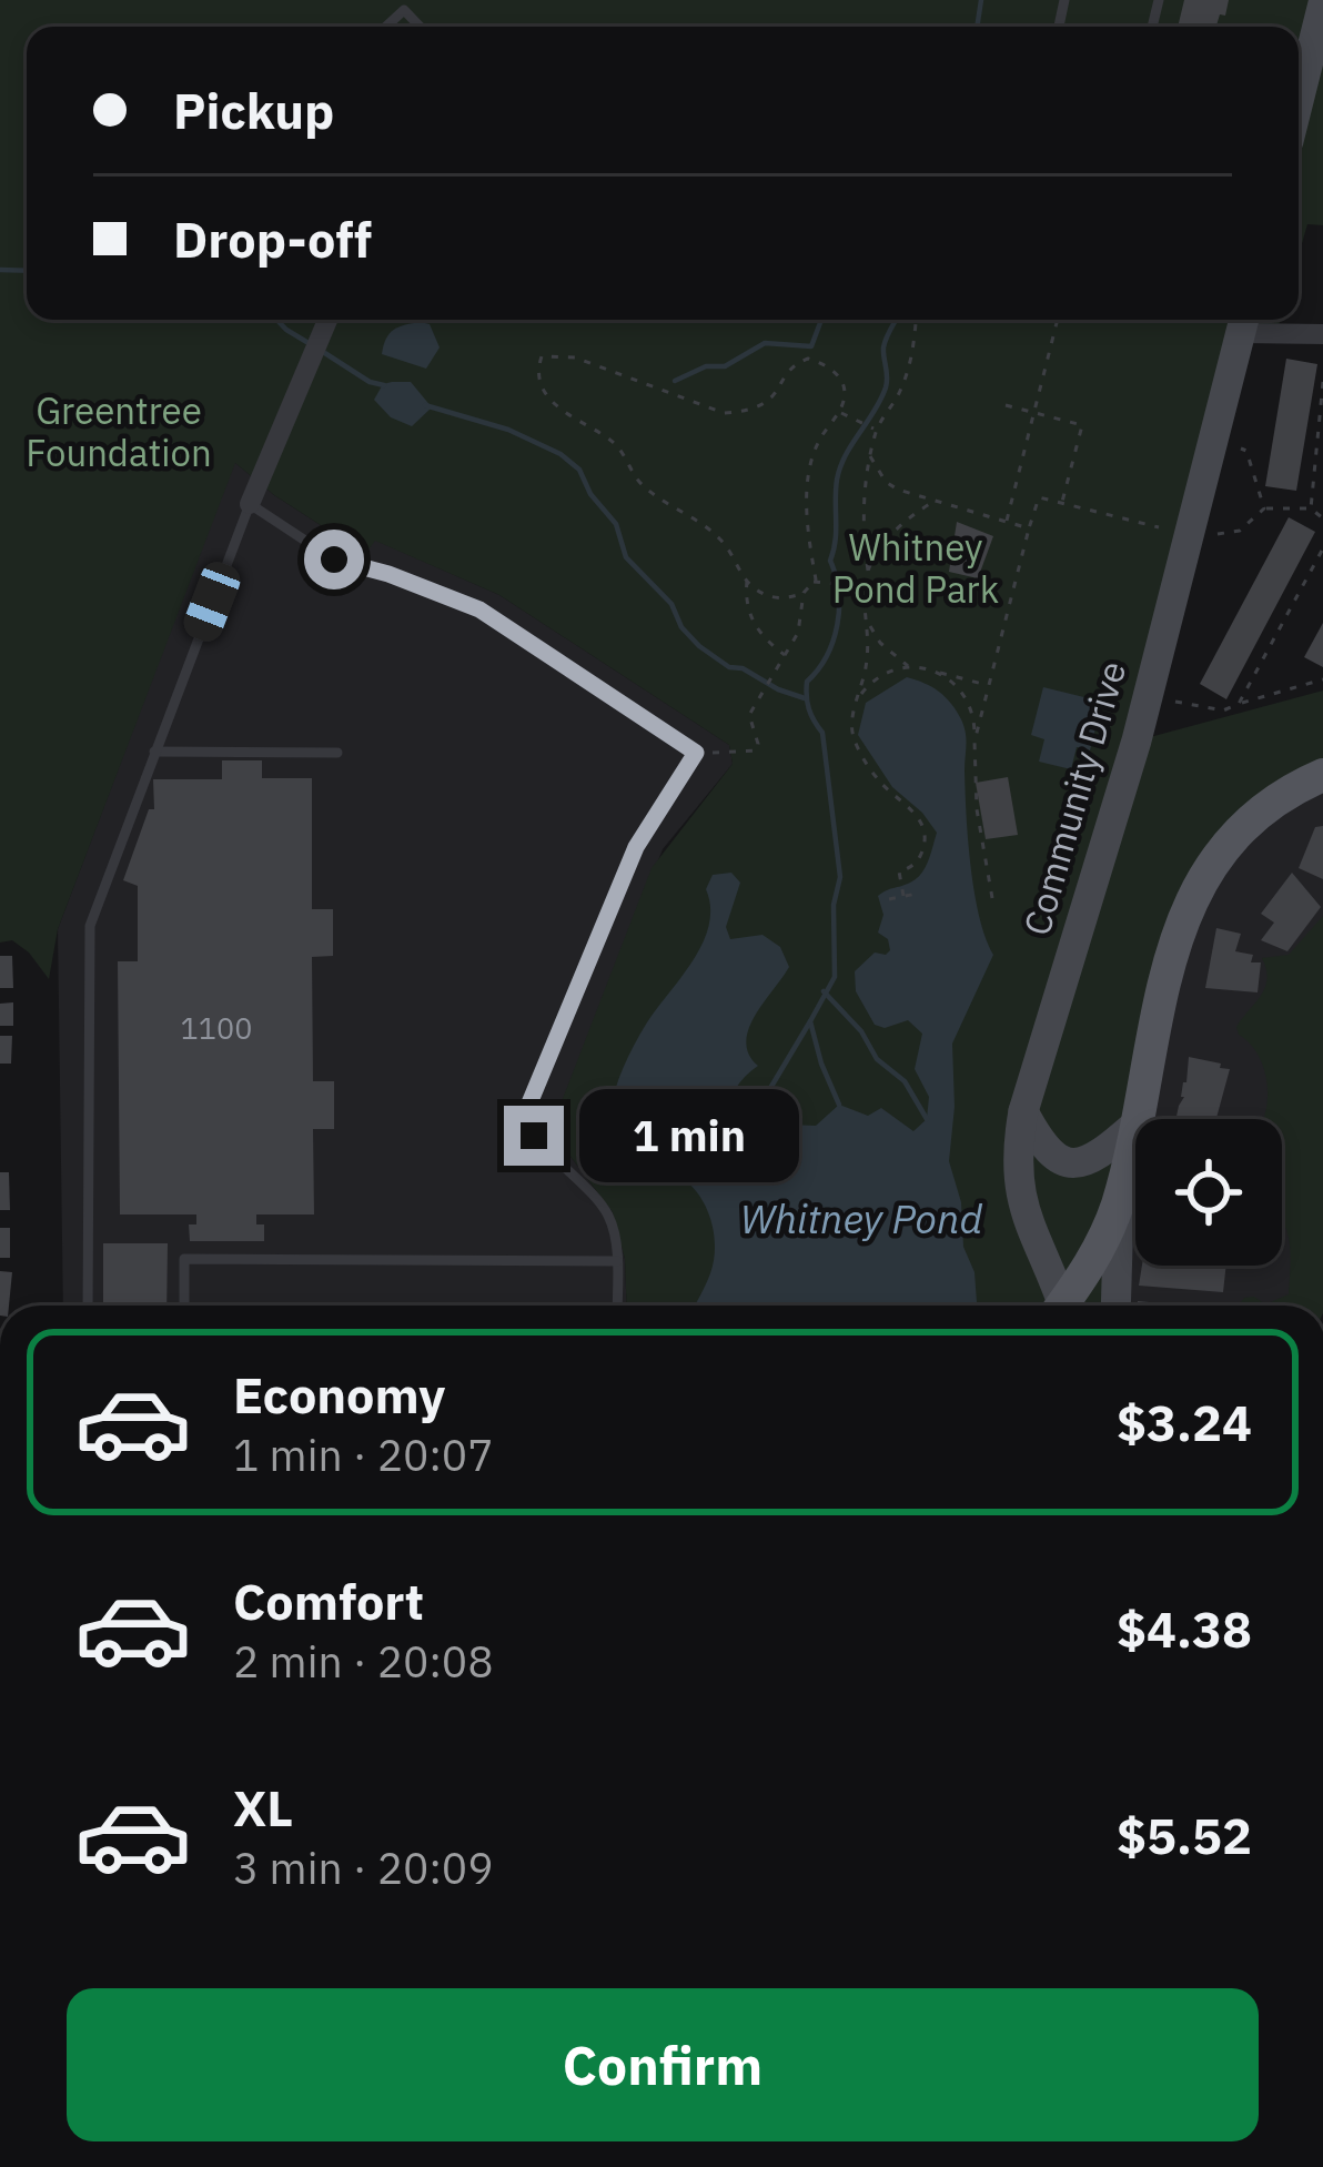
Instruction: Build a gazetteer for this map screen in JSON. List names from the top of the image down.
{
  "streets": {
    "main road": ["Community Drive"]
  },
  "water": ["Whitney Pond"],
  "parks": ["Greentree Foundation", "Whitney Pond Park"],
  "house_numbers": ["1100"],
  "page": {
    "banner": ["Pickup", "Drop-off"],
    "bubble": "1 min",
    "list": [
      {
        "name": "Economy",
        "note": "1 min · 20:07",
        "value": "$3.24"
      },
      {
        "name": "Comfort",
        "note": "2 min · 20:08",
        "value": "$4.38"
      },
      {
        "name": "XL",
        "note": "3 min · 20:09",
        "value": "$5.52"
      }
    ],
    "buttons": "Confirm"
  }
}
